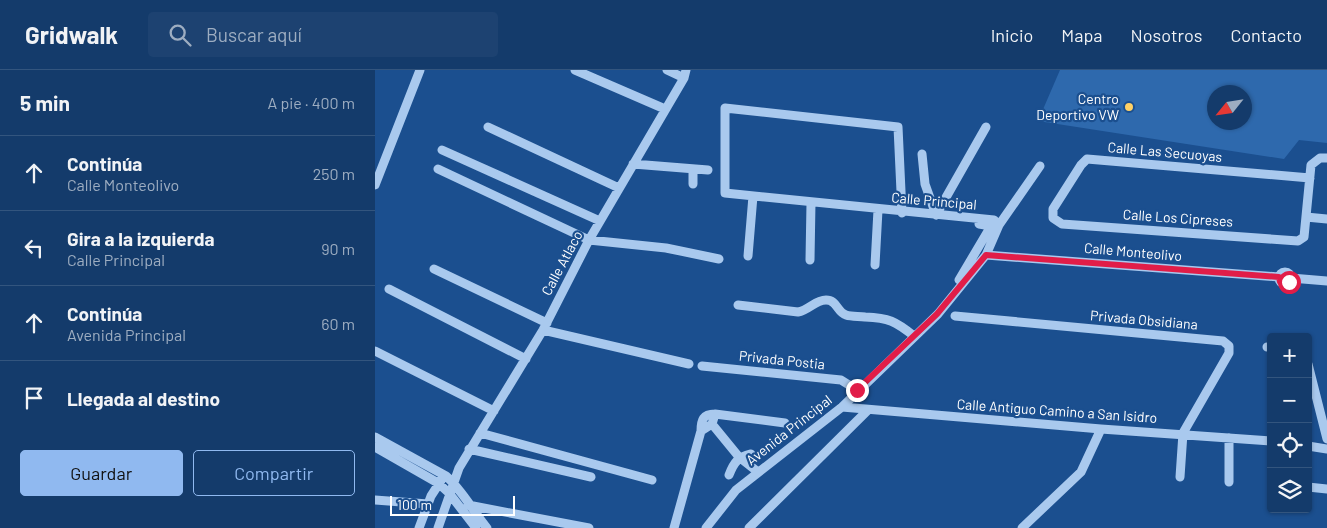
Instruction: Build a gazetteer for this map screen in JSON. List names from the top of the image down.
{
  "streets": {
    "street": [
      "Calle Las Secuoyas",
      "Calle Principal",
      "Calle Los Cipreses",
      "Calle Monteolivo",
      "Calle Atlaco",
      "Privada Obsidiana",
      "Privada Postia",
      "Calle Antiguo Camino a San Isidro",
      "Avenida Principal"
    ]
  },
  "crossings": [
    ["Calle Las Secuoyas", "Calle Los Cipreses"],
    ["Privada Obsidiana", "Calle Antiguo Camino a San Isidro"],
    ["Privada Postia", "Avenida Principal"],
    ["Calle Antiguo Camino a San Isidro", "Avenida Principal"]
  ],
  "places": ["Centro Deportivo VW"],
  "scale_bar": "100 m",
  "north": "bottom left",
  "page": {
    "header": "Gridwalk",
    "search": "Buscar aquí",
    "nav": [
      "Inicio",
      "Mapa",
      "Nosotros",
      "Contacto"
    ],
    "heading": ["5 min", "A pie · 400 m"],
    "list": [
      ["Continúa", "Calle Monteolivo", "250 m"],
      ["Gira a la izquierda", "Calle Principal", "90 m"],
      ["Continúa", "Avenida Principal", "60 m"],
      "Llegada al destino"
    ],
    "map_buttons": ["+", "−"],
    "buttons": ["Guardar", "Compartir"],
    "scale": "100 m"
  }
}
